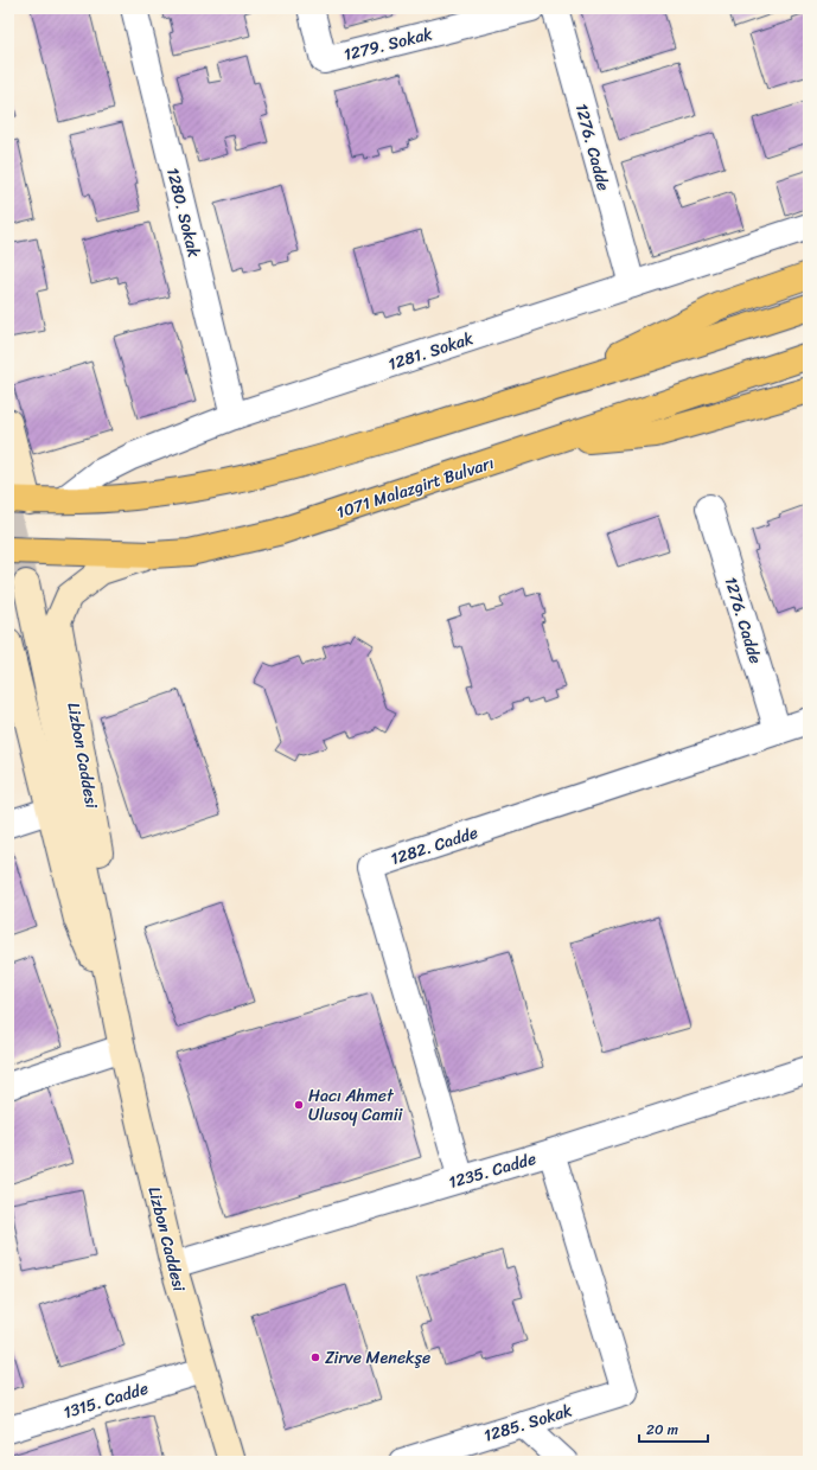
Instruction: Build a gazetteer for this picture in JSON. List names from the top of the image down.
{
  "streets": {
    "main road": ["1071 Malazgirt Bulvarı", "Lizbon Caddesi"],
    "street": [
      "1279. Sokak",
      "1276. Cadde",
      "1280. Sokak",
      "1281. Sokak",
      "1282. Cadde",
      "1235. Cadde",
      "1315. Cadde",
      "1285. Sokak"
    ]
  },
  "crossings": [
    ["1276. Cadde", "1281. Sokak"],
    ["1276. Cadde", "1282. Cadde"],
    ["1280. Sokak", "1281. Sokak"],
    ["1071 Malazgirt Bulvarı", "Lizbon Caddesi"],
    ["Lizbon Caddesi", "1235. Cadde"],
    ["Lizbon Caddesi", "1315. Cadde"],
    ["1282. Cadde", "1235. Cadde"],
    ["1235. Cadde", "1285. Sokak"]
  ],
  "places": ["Hacı Ahmet Ulusoy Camii", "Zirve Menekşe"],
  "scale_bar": "20 m"
}
